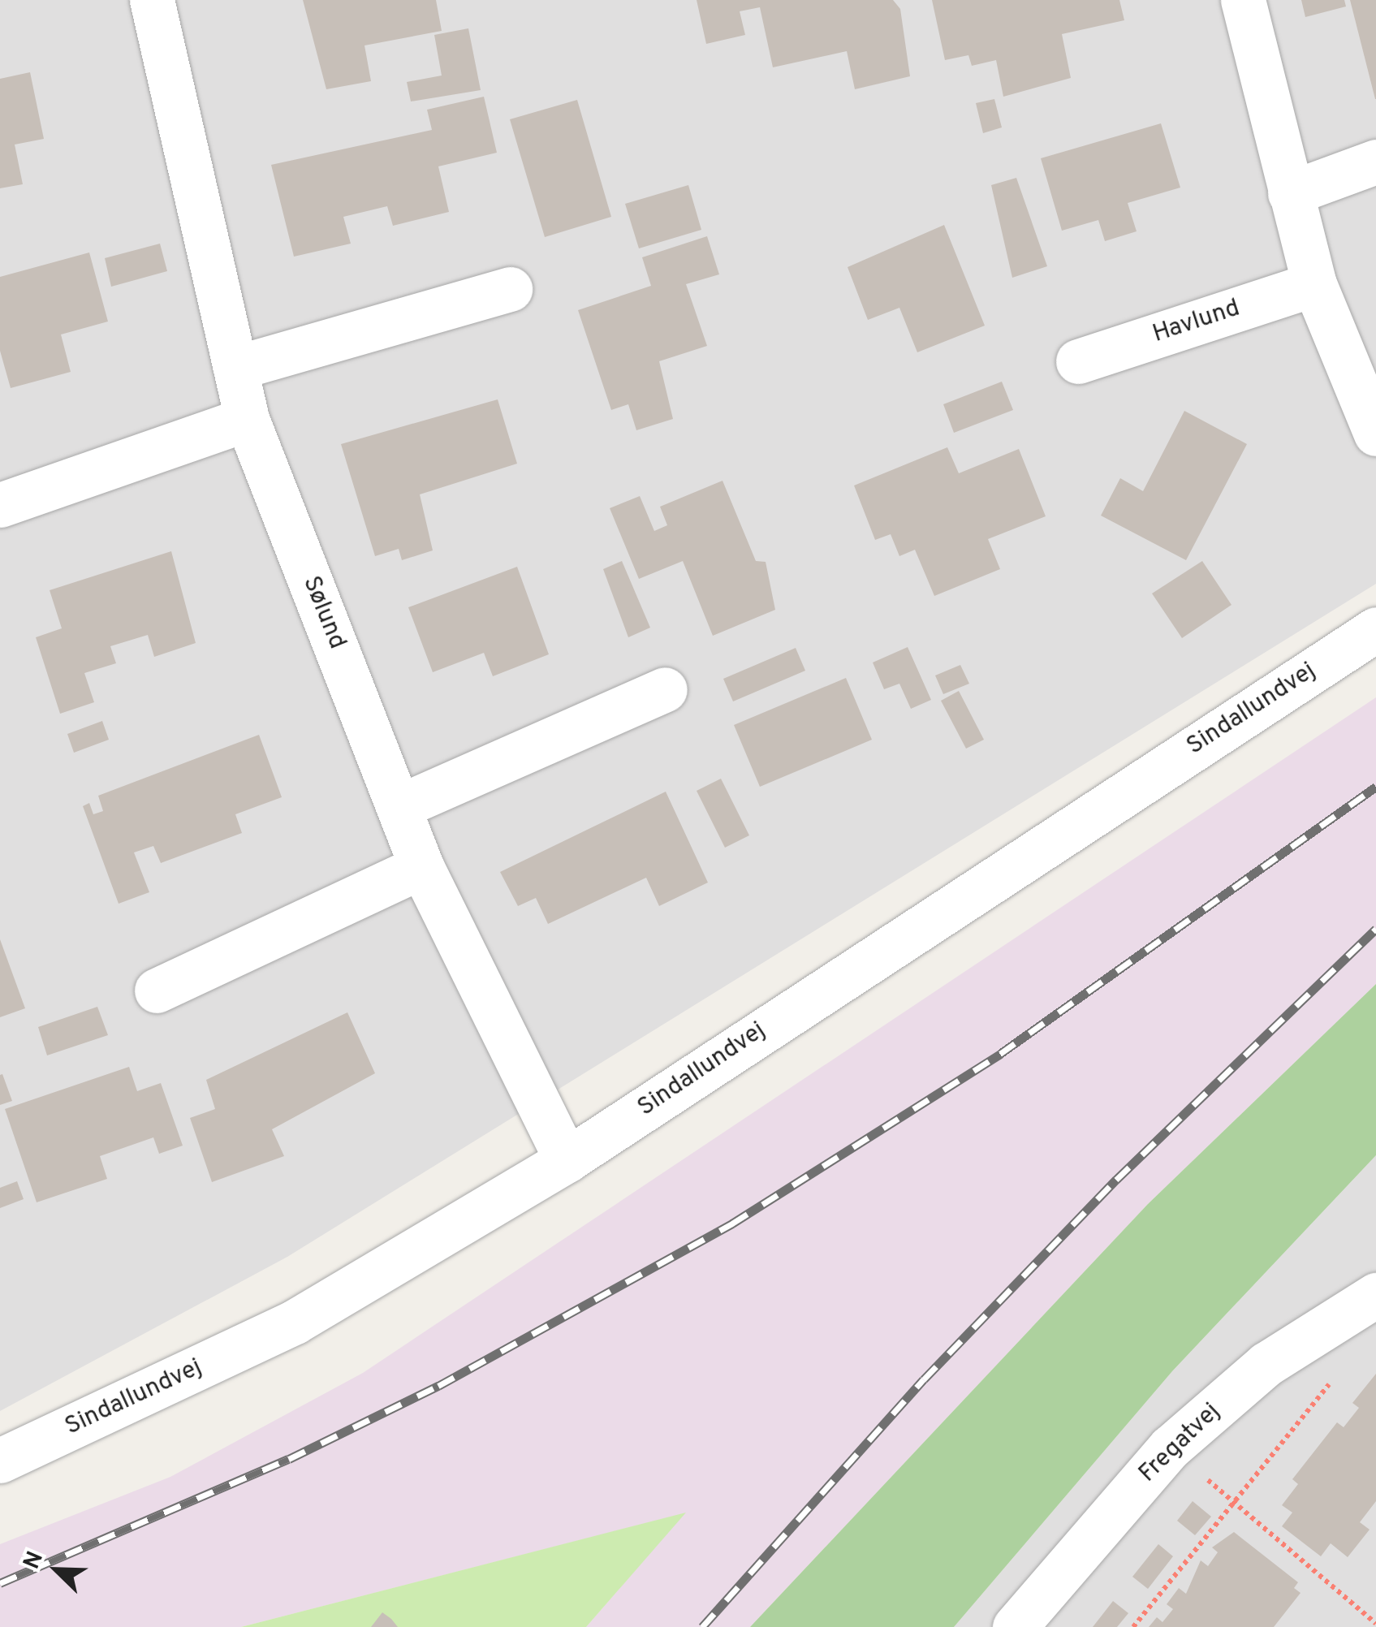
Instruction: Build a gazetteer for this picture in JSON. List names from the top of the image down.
{
  "streets": {
    "street": [
      "Havlund",
      "Sølund",
      "Sindallundvej",
      "Fregatvej"
    ]
  },
  "crossings": [
    ["Sølund", "Sindallundvej"]
  ],
  "north": "top left"
}
